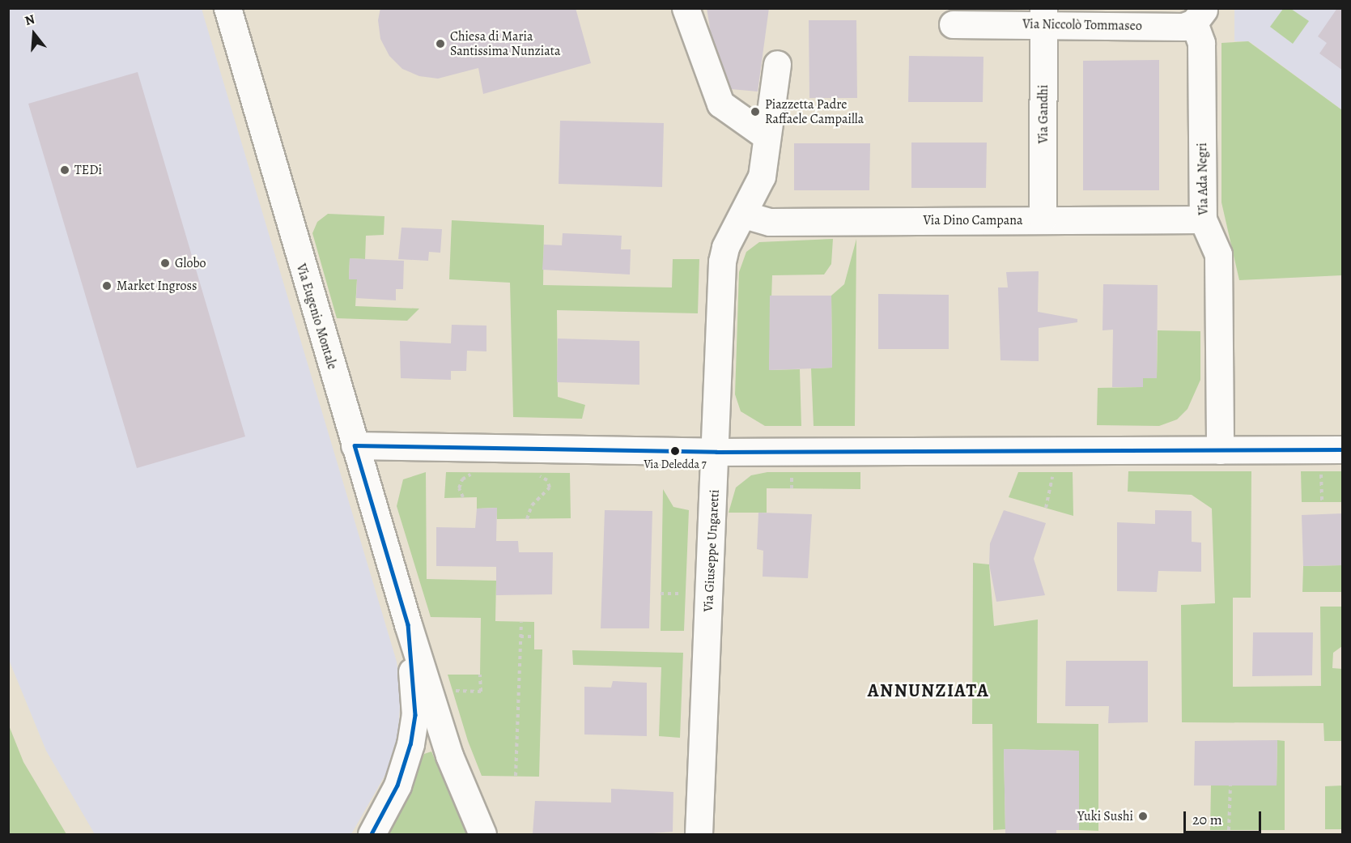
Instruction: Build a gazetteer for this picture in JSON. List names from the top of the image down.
{
  "streets": {
    "street": [
      "Via Niccolò Tommaseo",
      "Via Gandhi",
      "Via Ada Negri",
      "Via Dino Campana",
      "Via Eugenio Montale",
      "Via Giuseppe Ungaretti"
    ]
  },
  "crossings": [
    ["Via Niccolò Tommaseo", "Via Gandhi"],
    ["Via Niccolò Tommaseo", "Via Ada Negri"],
    ["Via Gandhi", "Via Dino Campana"],
    ["Via Ada Negri", "Via Dino Campana"],
    ["Via Dino Campana", "Via Giuseppe Ungaretti"]
  ],
  "districts": ["ANNUNZIATA"],
  "places": [
    "Chiesa di Maria Santissima Nunziata",
    "Piazzetta Padre Raffaele Campailla",
    "TEDi",
    "Globo",
    "Market Ingross",
    "Via Deledda 7",
    "Yuki Sushi"
  ],
  "scale_bar": "20 m",
  "north": "top"
}
